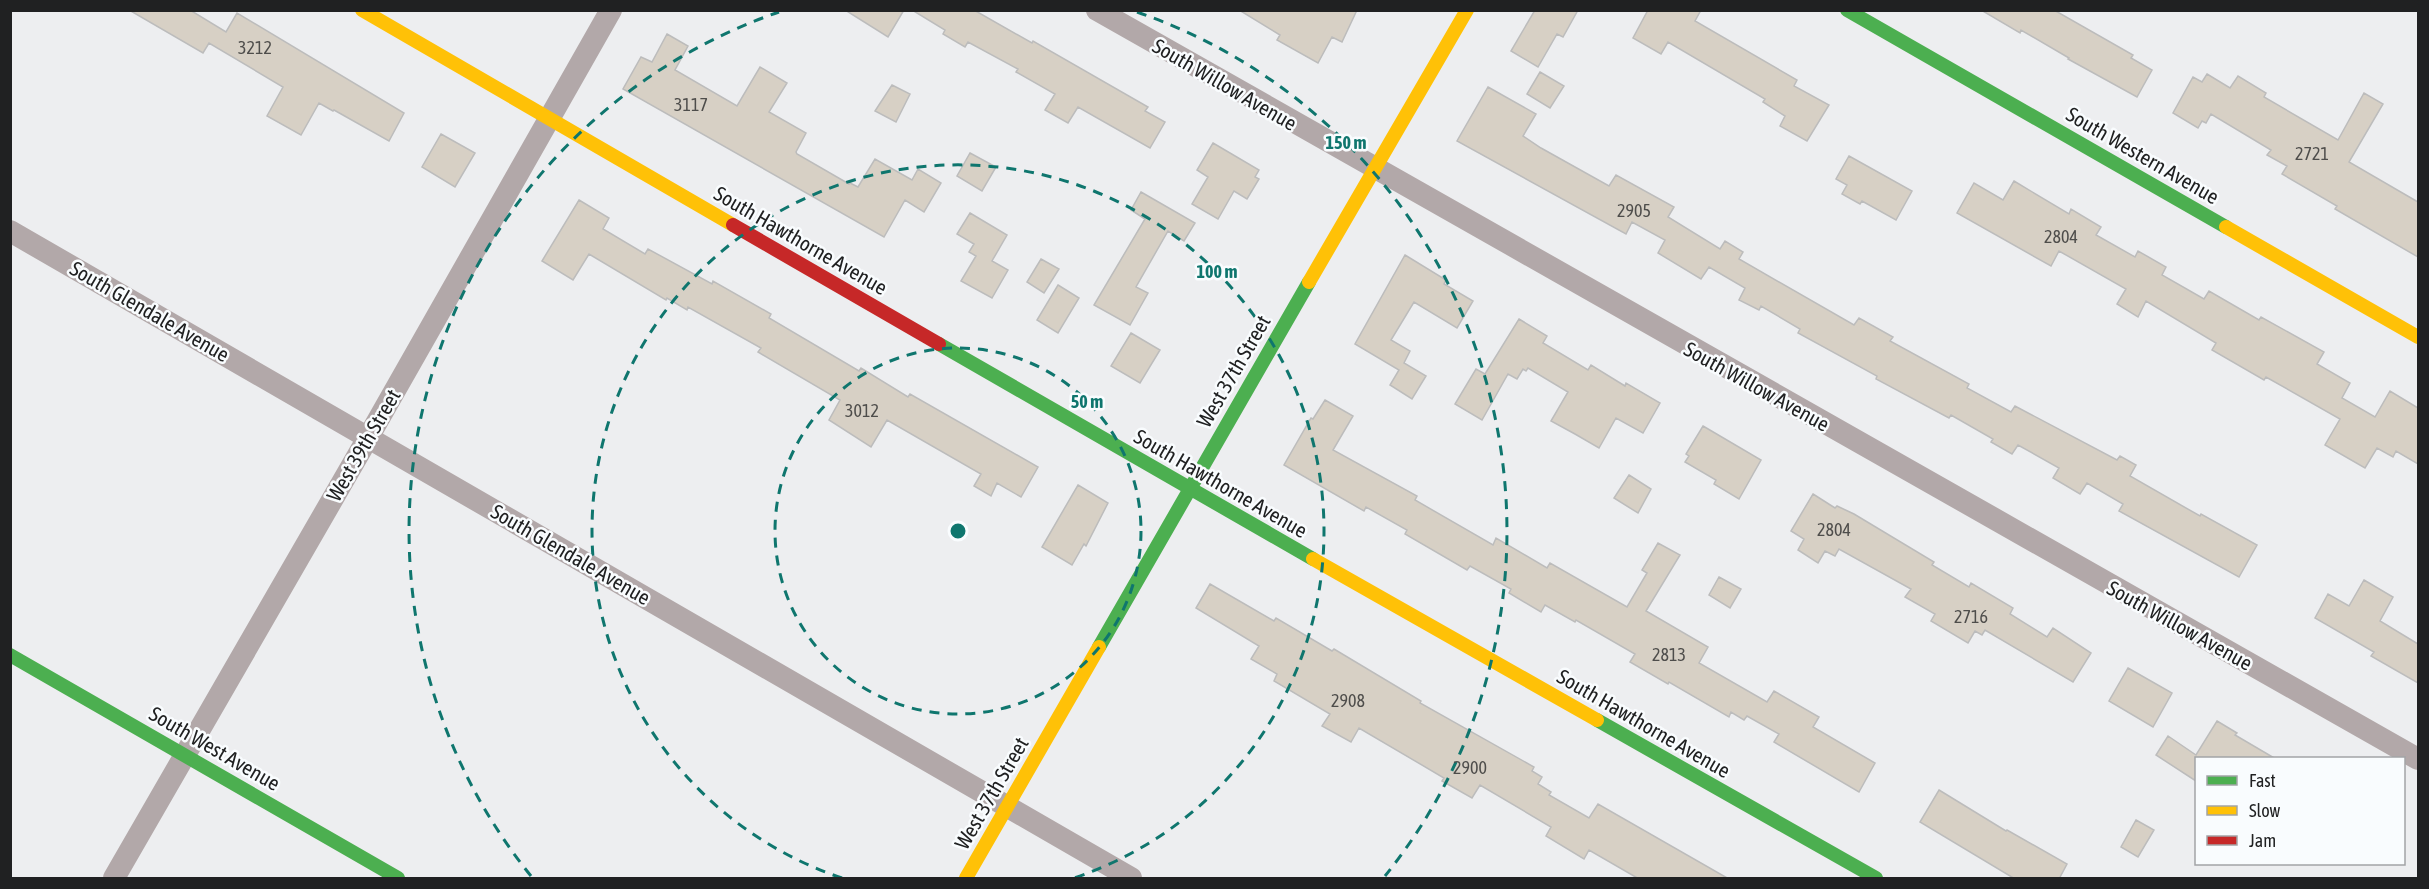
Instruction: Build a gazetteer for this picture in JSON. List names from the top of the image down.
{
  "streets": {
    "street": [
      "South Willow Avenue",
      "South Western Avenue",
      "South Hawthorne Avenue",
      "South Glendale Avenue",
      "West 37th Street",
      "West 39th Street",
      "South West Avenue"
    ]
  },
  "crossings": [
    ["South Willow Avenue", "West 37th Street"],
    ["South Hawthorne Avenue", "West 37th Street"],
    ["South Hawthorne Avenue", "West 39th Street"],
    ["South Glendale Avenue", "West 37th Street"],
    ["South Glendale Avenue", "West 39th Street"],
    ["West 39th Street", "South West Avenue"]
  ],
  "house_numbers": [
    "3212",
    "3117",
    "2721",
    "2905",
    "2804",
    "3012",
    "2804",
    "2716",
    "2813",
    "2908",
    "2900"
  ],
  "legend": ["Fast", "Slow", "Jam"],
  "rings": ["150 m", "100 m", "50 m"]
}
